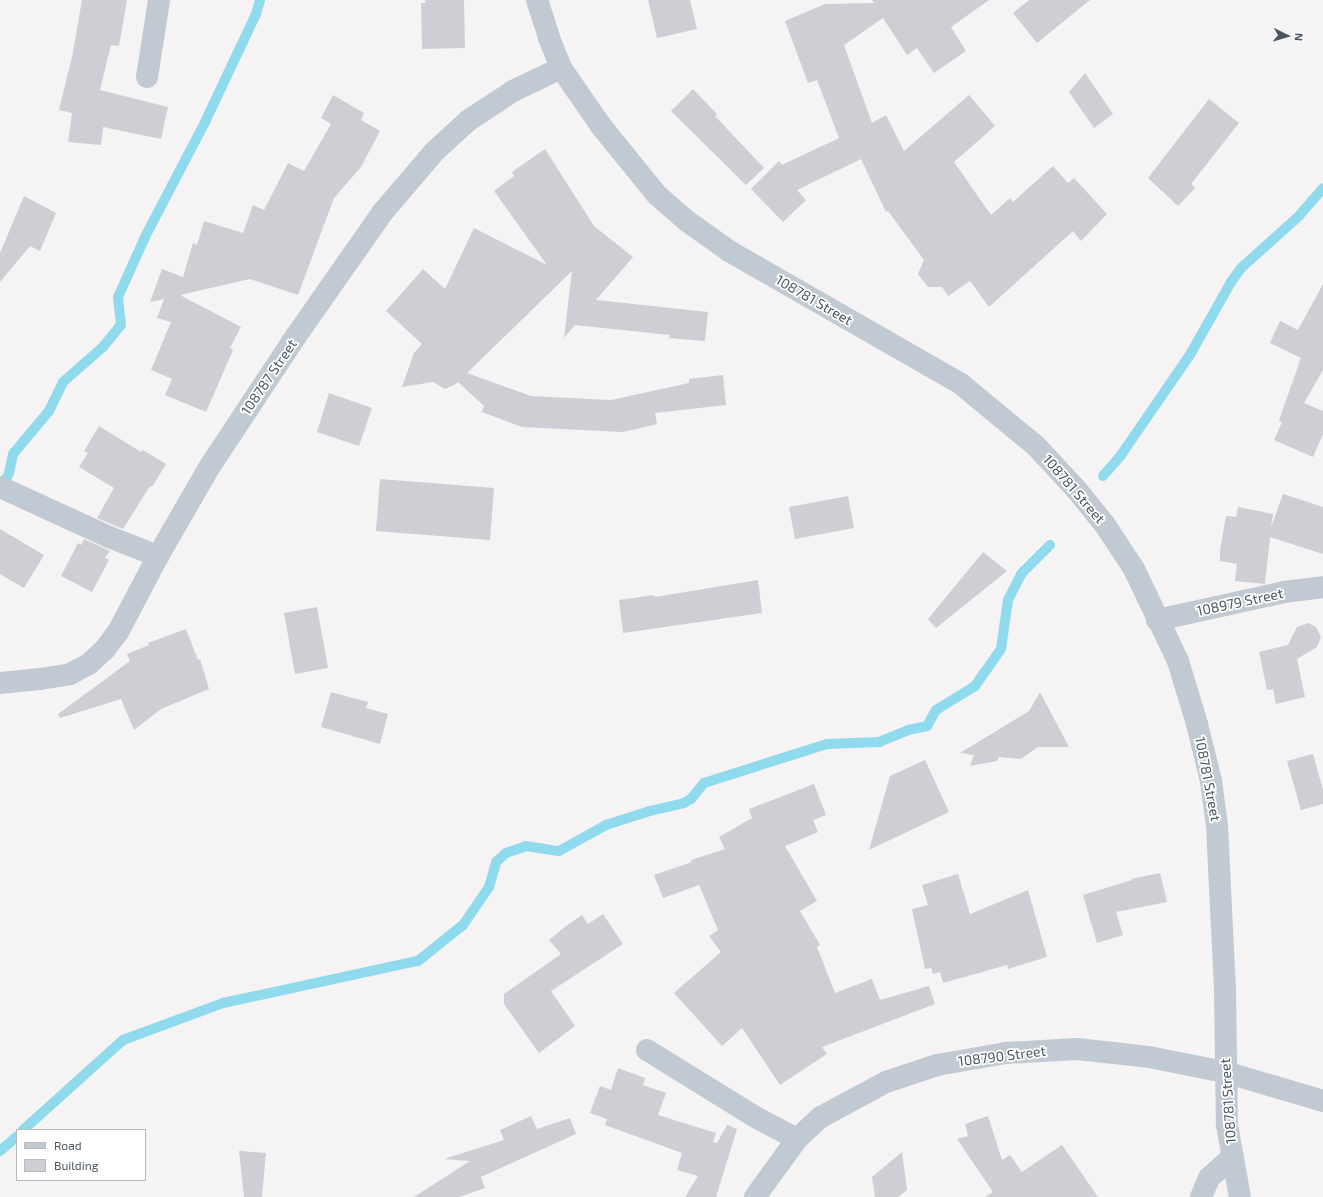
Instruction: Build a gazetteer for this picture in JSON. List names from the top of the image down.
{
  "streets": {
    "street": [
      "108781 Street",
      "108787 Street",
      "108979 Street",
      "108790 Street"
    ]
  },
  "crossings": [
    ["108781 Street", "108787 Street"],
    ["108781 Street", "108979 Street"],
    ["108781 Street", "108790 Street"]
  ],
  "legend": ["Road", "Building"],
  "north": "right"
}
